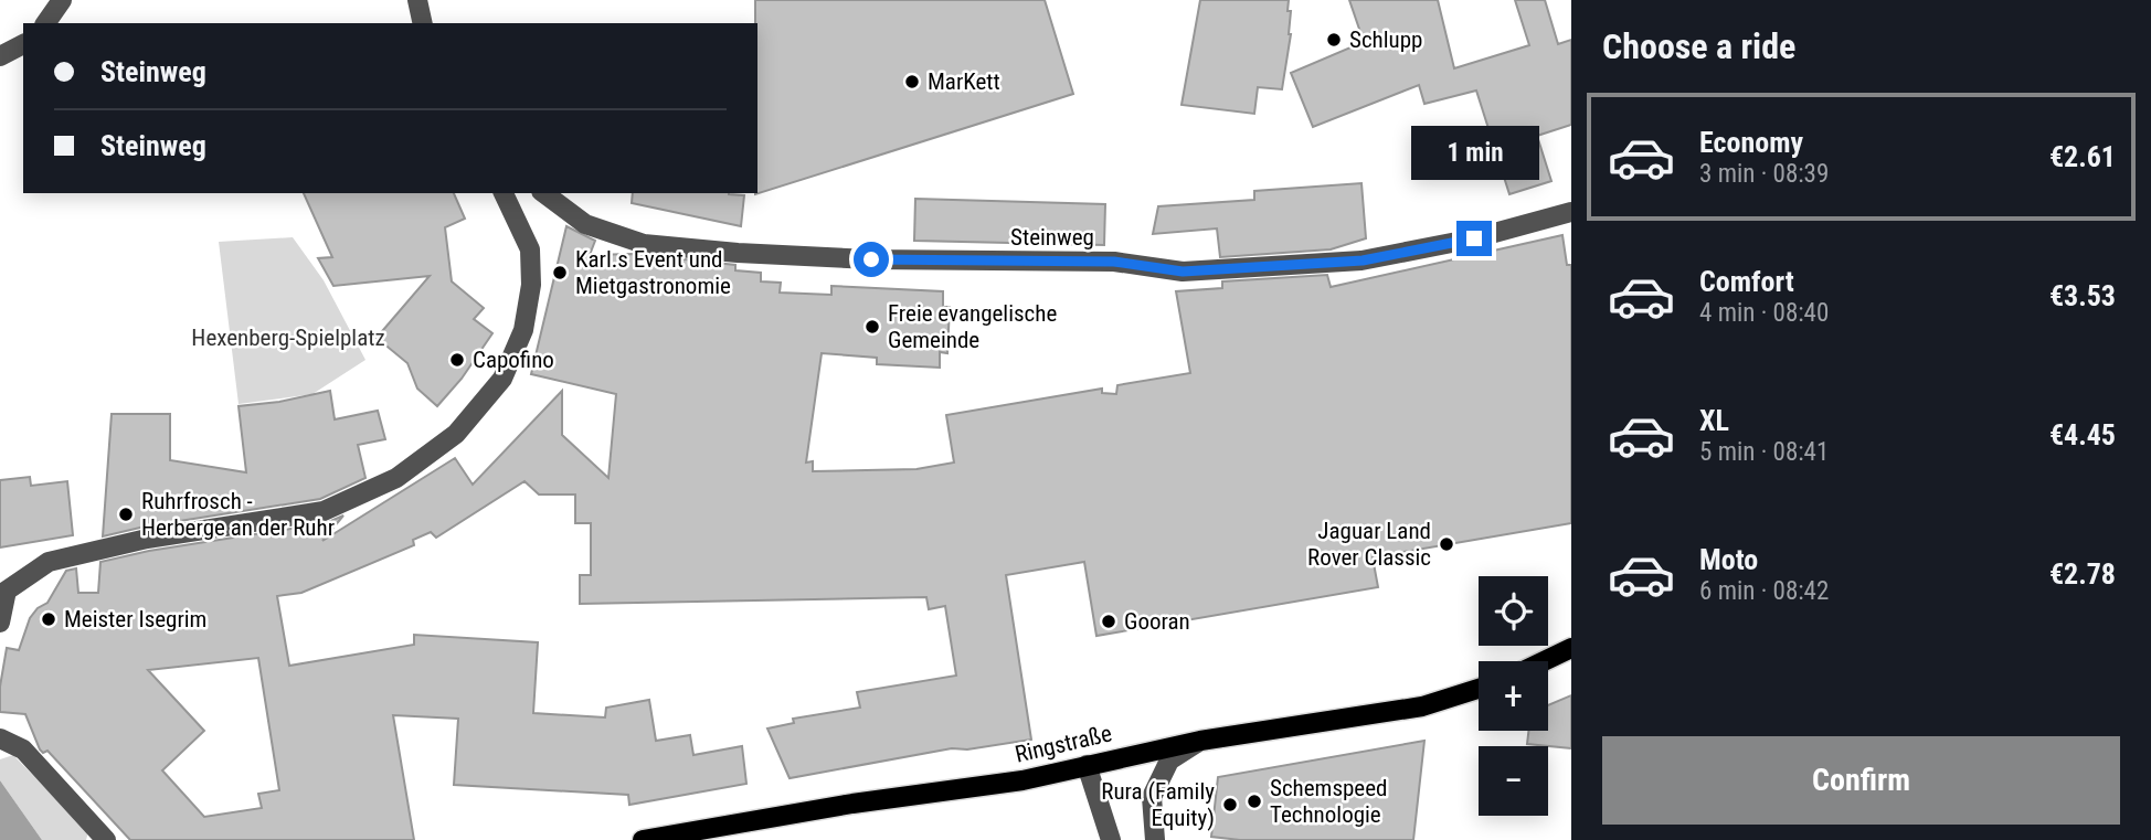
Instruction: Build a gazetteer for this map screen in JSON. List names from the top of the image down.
{
  "streets": {
    "main road": ["Ringstraße"],
    "street": ["Steinweg"]
  },
  "parks": ["Hexenberg-Spielplatz"],
  "places": [
    "Schlupp",
    "MarKett",
    "Karl.s Event und Mietgastronomie",
    "Freie evangelische Gemeinde",
    "Capofino",
    "Ruhrfrosch - Herberge an der Ruhr",
    "Jaguar Land Rover Classic",
    "Meister Isegrim",
    "Gooran",
    "Schemspeed Technologie",
    "Rura (Family Equity)"
  ],
  "page": {
    "heading": "Choose a ride",
    "banner": ["Steinweg", "Steinweg"],
    "list": [
      {
        "name": "Economy",
        "note": "3 min · 08:39",
        "value": "€2.61"
      },
      {
        "name": "Comfort",
        "note": "4 min · 08:40",
        "value": "€3.53"
      },
      {
        "name": "XL",
        "note": "5 min · 08:41",
        "value": "€4.45"
      },
      {
        "name": "Moto",
        "note": "6 min · 08:42",
        "value": "€2.78"
      }
    ],
    "bubble": "1 min",
    "map_buttons": ["+", "−"],
    "buttons": "Confirm"
  }
}
